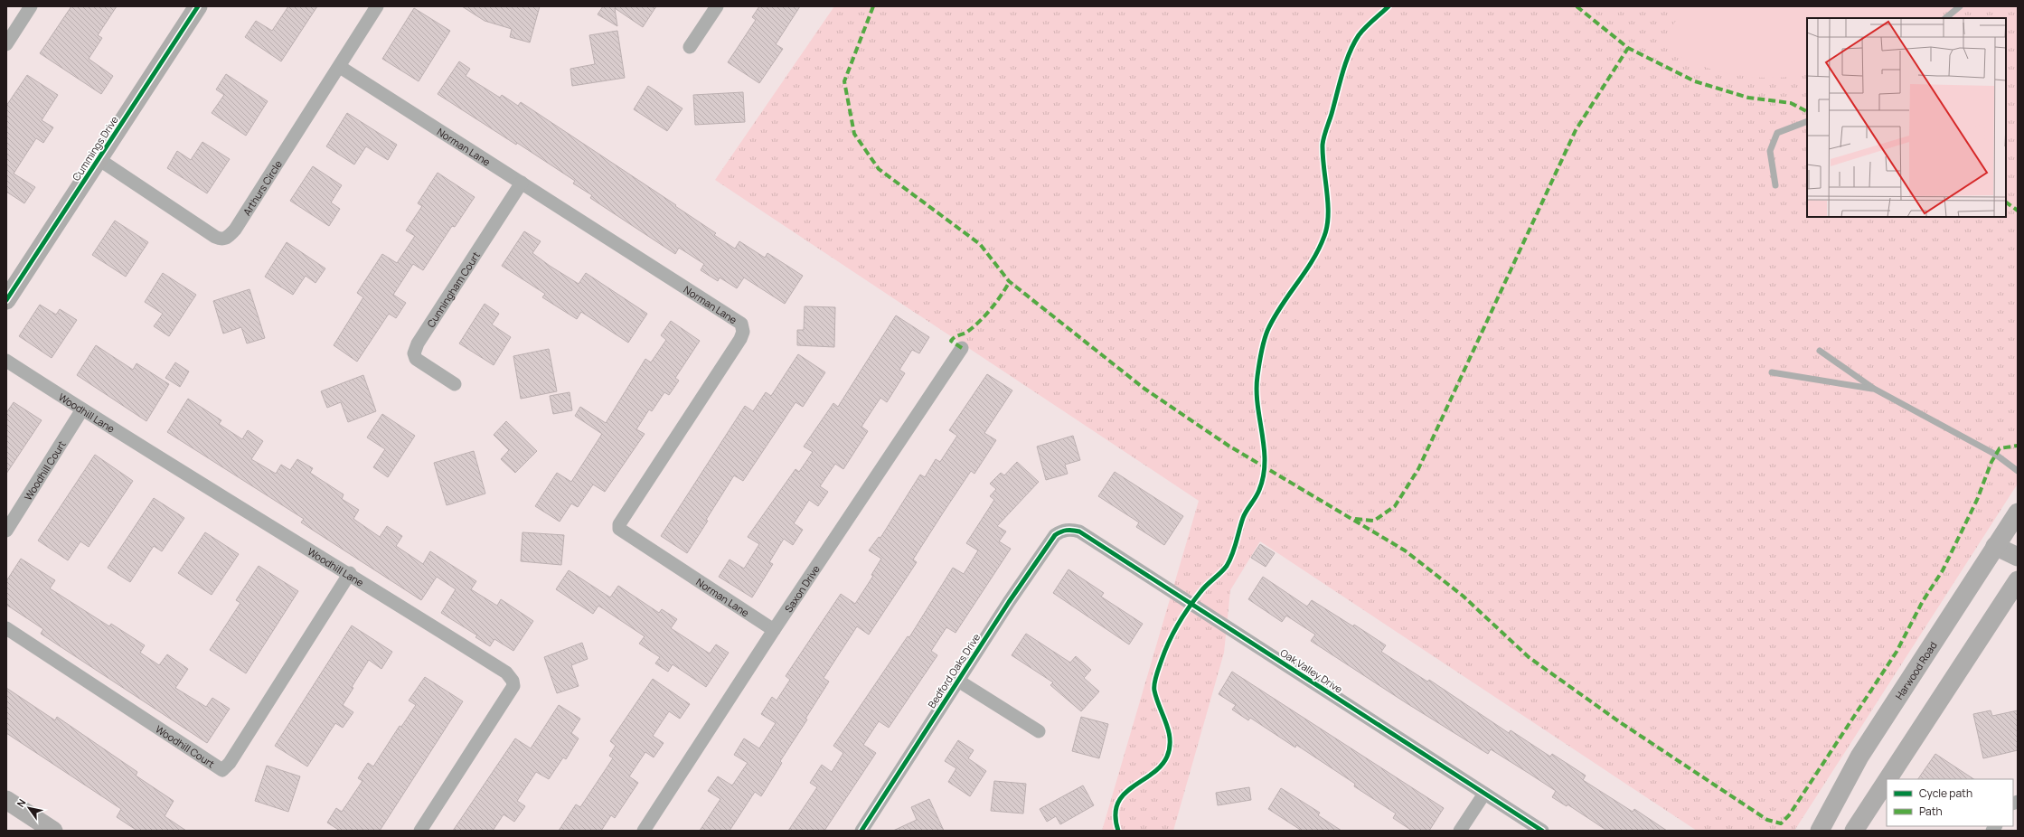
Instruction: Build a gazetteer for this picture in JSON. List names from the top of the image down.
{
  "streets": {
    "main road": ["Cummings Drive", "Harwood Road"],
    "street": [
      "Norman Lane",
      "Arthurs Circle",
      "Cunningham Court",
      "Woodhill Lane",
      "Woodhill Court",
      "Saxon Drive",
      "Bedford Oaks Drive",
      "Oak Valley Drive"
    ]
  },
  "crossings": [
    ["Norman Lane", "Arthurs Circle"],
    ["Norman Lane", "Cunningham Court"],
    ["Norman Lane", "Saxon Drive"],
    ["Cummings Drive", "Arthurs Circle"],
    ["Woodhill Lane", "Woodhill Court"],
    ["Bedford Oaks Drive", "Oak Valley Drive"]
  ],
  "legend": ["Cycle path", "Path"],
  "north": "top left"
}
